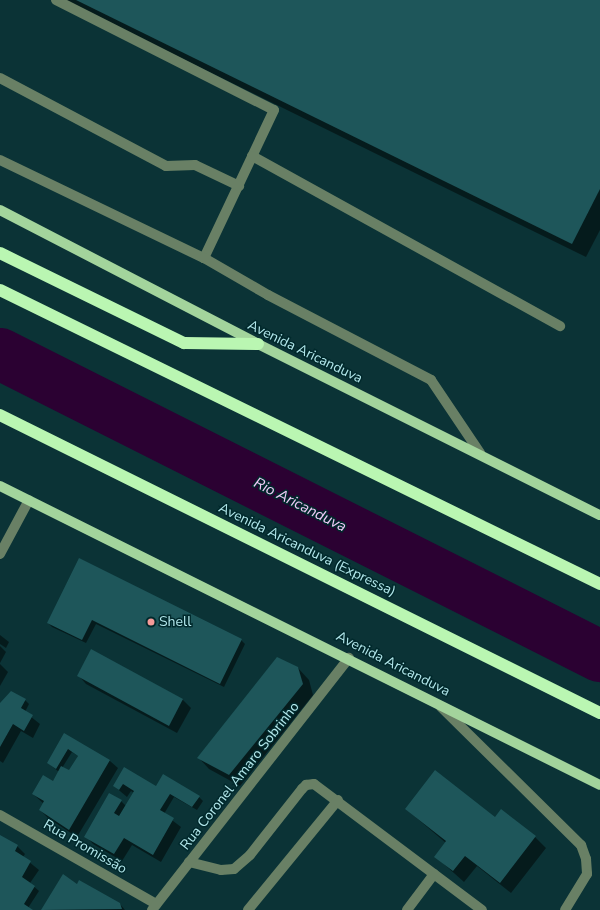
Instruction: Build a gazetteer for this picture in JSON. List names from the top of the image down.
{
  "streets": {
    "highway": ["Avenida Aricanduva (Expressa)"],
    "main road": ["Avenida Aricanduva"],
    "street": ["Rua Coronel Amaro Sobrinho", "Rua Promissão"]
  },
  "crossings": [
    ["Avenida Aricanduva", "Rua Coronel Amaro Sobrinho"],
    ["Rua Coronel Amaro Sobrinho", "Rua Promissão"]
  ],
  "water": ["Rio Aricanduva"],
  "places": ["Shell"]
}
